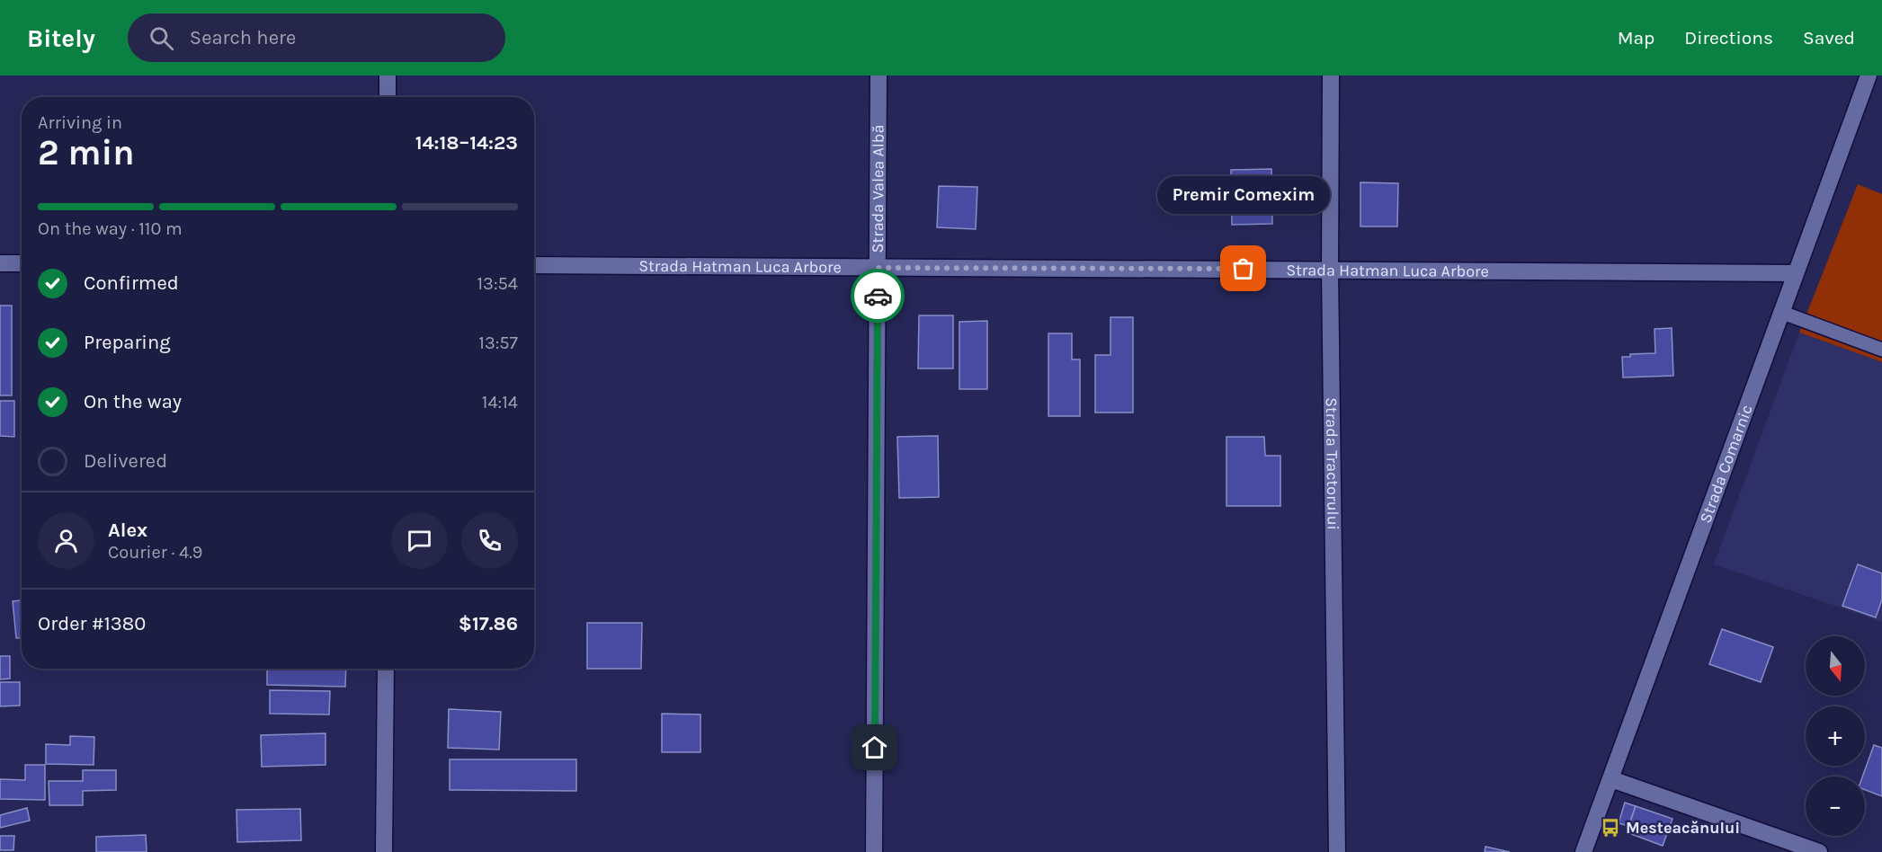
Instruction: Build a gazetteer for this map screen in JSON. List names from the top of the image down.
{
  "streets": {
    "street": [
      "Strada Valea Albă",
      "Strada Hatman Luca Arbore",
      "Strada Tractorului",
      "Strada Comarnic"
    ]
  },
  "crossings": [
    ["Strada Valea Albă", "Strada Hatman Luca Arbore"],
    ["Strada Hatman Luca Arbore", "Strada Tractorului"],
    ["Strada Hatman Luca Arbore", "Strada Comarnic"]
  ],
  "places": {
    "other": ["Premir Comexim"],
    "bus stop": ["Mesteacănului"]
  },
  "north": "bottom",
  "page": {
    "header": "Bitely",
    "search": "Search here",
    "nav": ["Map", "Directions", "Saved"],
    "heading": ["2 min", "Arriving in", "14:18–14:23"],
    "panel": [
      "Alex",
      "Courier · 4.9",
      "Order #1380",
      "$17.86"
    ],
    "bubble": "Premir Comexim",
    "bar": "On the way · 110 m",
    "list": [
      ["Confirmed", "13:54"],
      ["Preparing", "13:57"],
      ["On the way", "14:14"],
      "Delivered"
    ],
    "map_buttons": ["+", "−"]
  }
}
